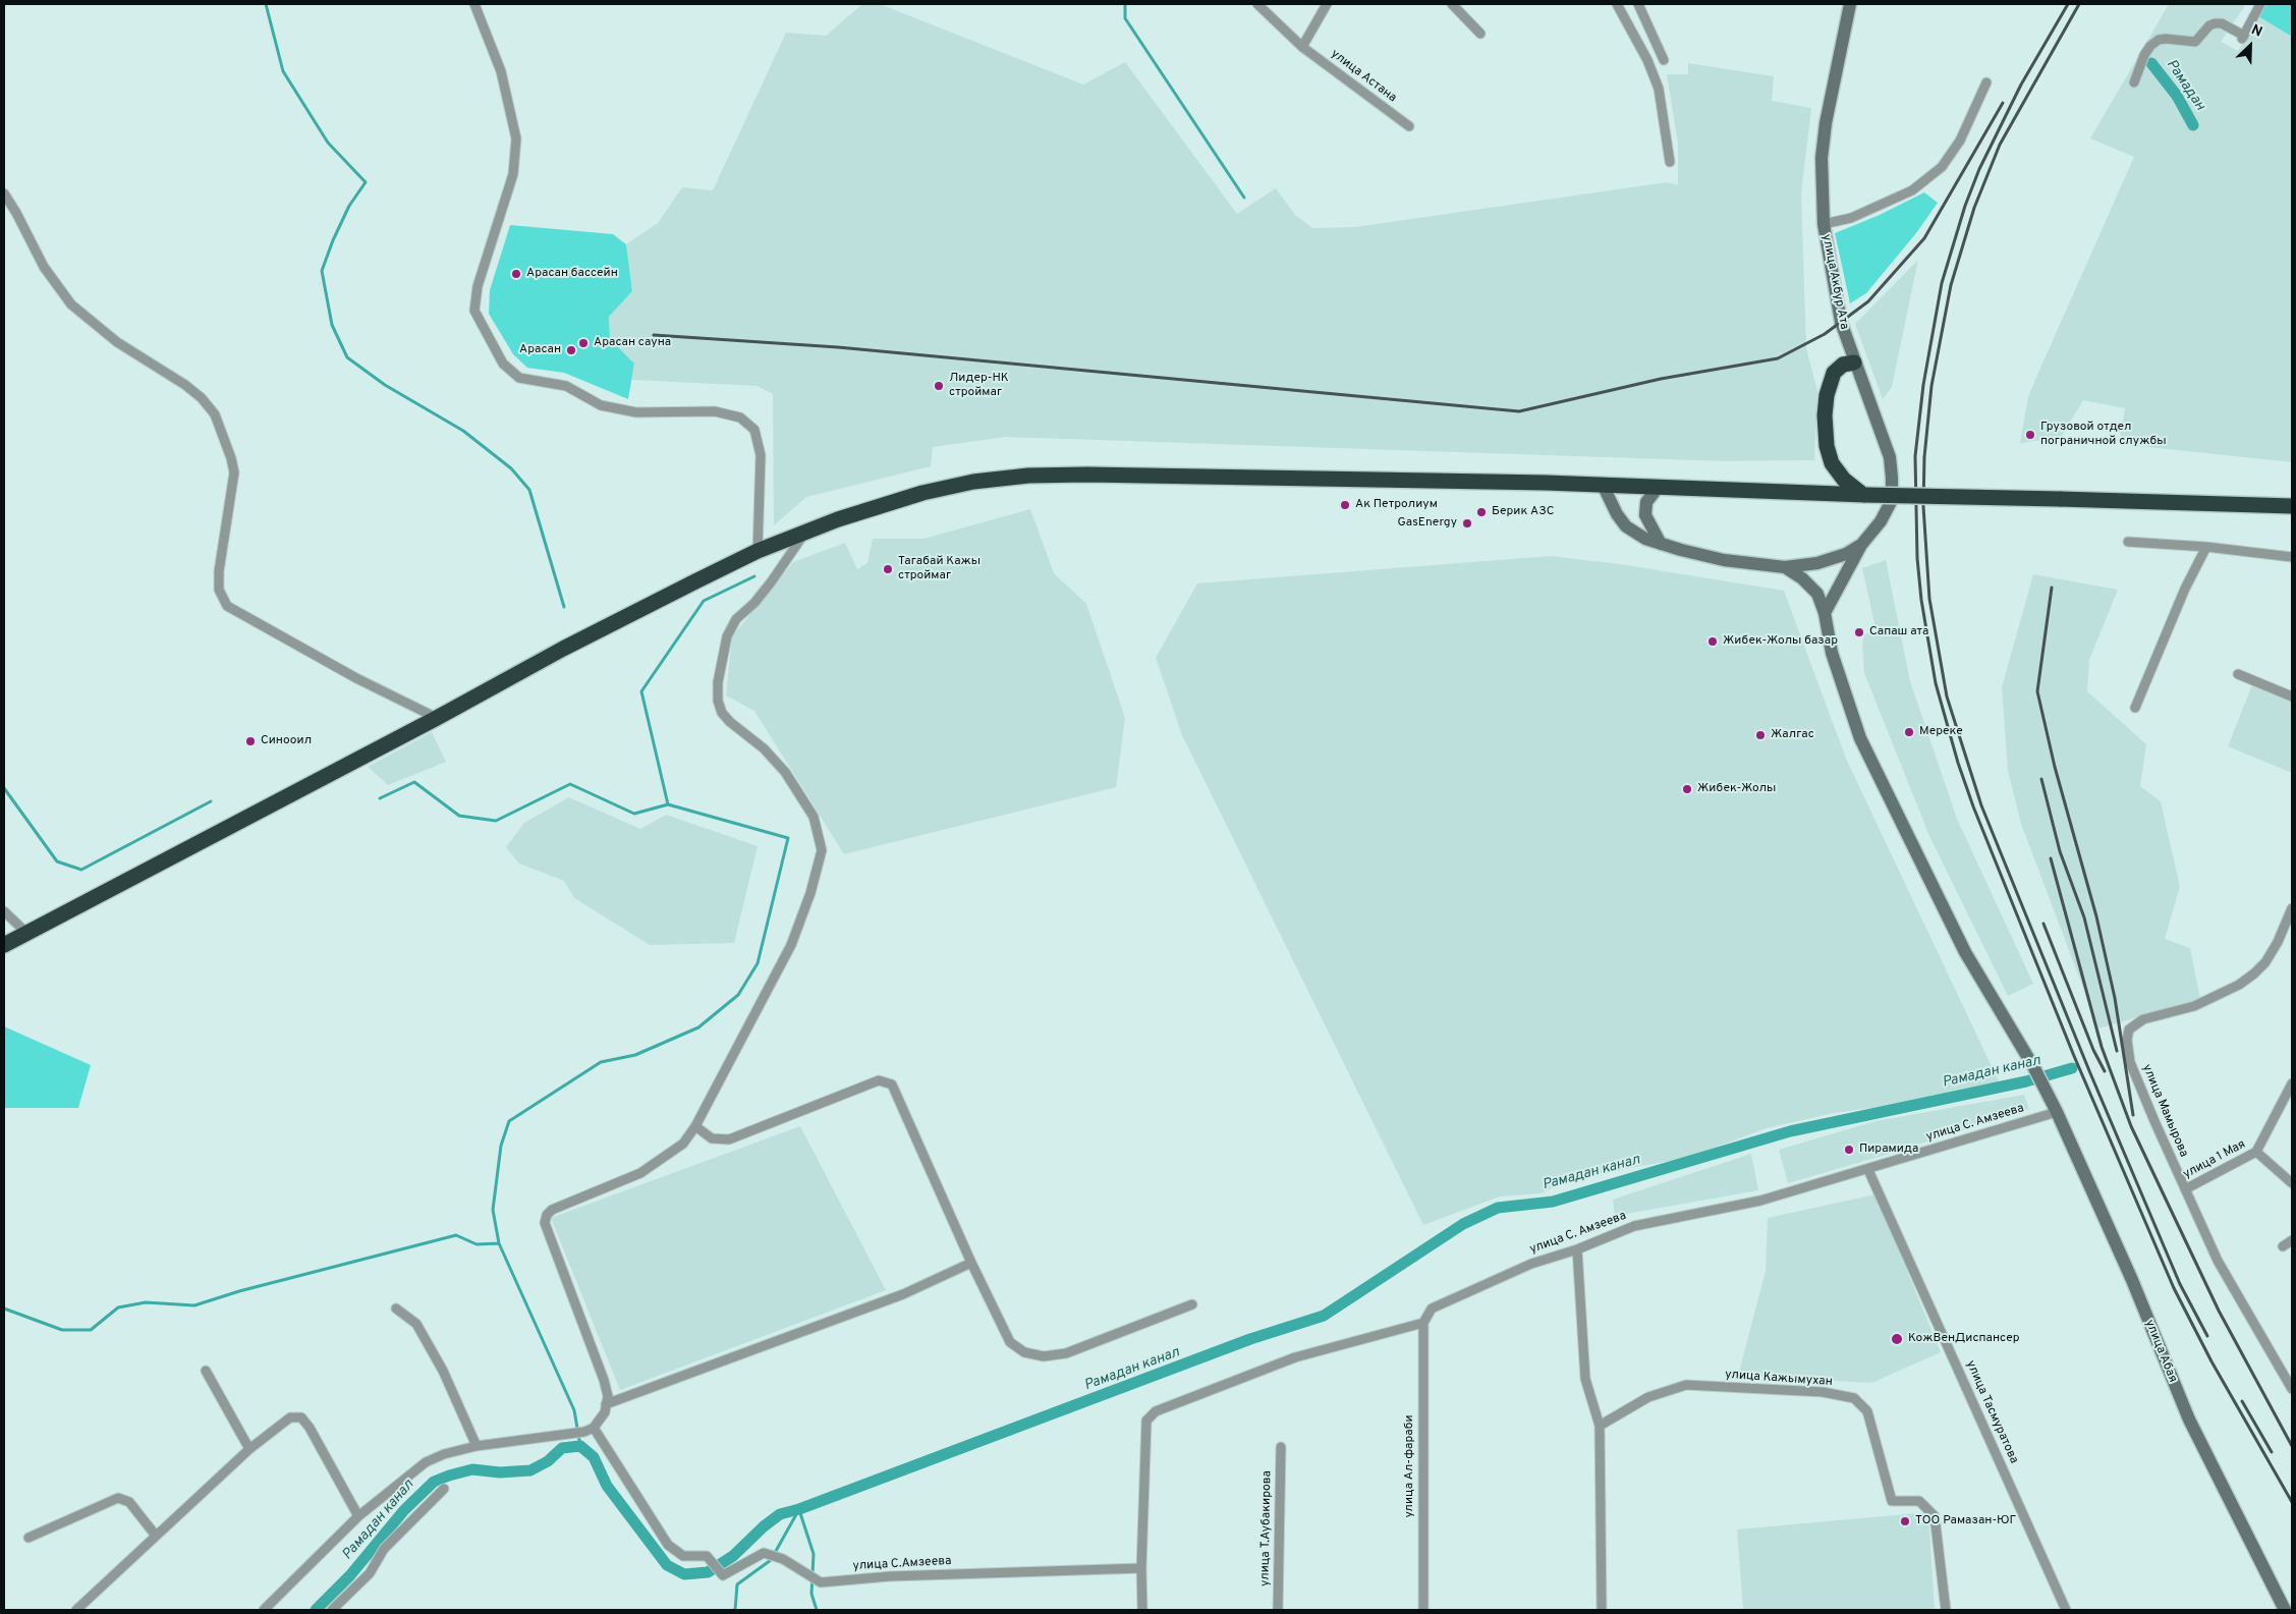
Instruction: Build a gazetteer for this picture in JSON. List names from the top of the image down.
{
  "streets": {
    "main road": ["улица Акбур Ата", "улица Абая"],
    "street": [
      "улица Астана",
      "улица Мамырова",
      "улица С. Амзеева",
      "улица 1 Мая",
      "улица Кажымухан",
      "улица Тасмуратова",
      "улица Ал-фараби",
      "улица Т.Аубакирова",
      "улица С.Амзеева"
    ]
  },
  "crossings": [
    ["улица Мамырова", "улица 1 Мая"],
    ["улица С. Амзеева", "улица Абая"],
    ["улица С. Амзеева", "улица Тасмуратова"],
    ["улица С. Амзеева", "улица Ал-фараби"]
  ],
  "water": ["Рамадан", "Рамадан канал"],
  "places": [
    "Арасан бассейн",
    "Арасан сауна",
    "Арасан",
    "Лидер-НК строймаг",
    "Грузовой отдел пограничной службы",
    "Ак Петролиум",
    "Берик АЗС",
    "GasEnergy",
    "Тагабай Кажы строймаг",
    "Сапаш ата",
    "Жибек-Жолы базар",
    "Мереке",
    "Жалгас",
    "Синооил",
    "Жибек-Жолы",
    "Пирамида",
    "КожВенДиспансер",
    "ТОО Рамазан-ЮГ"
  ],
  "north": "top right"
}
